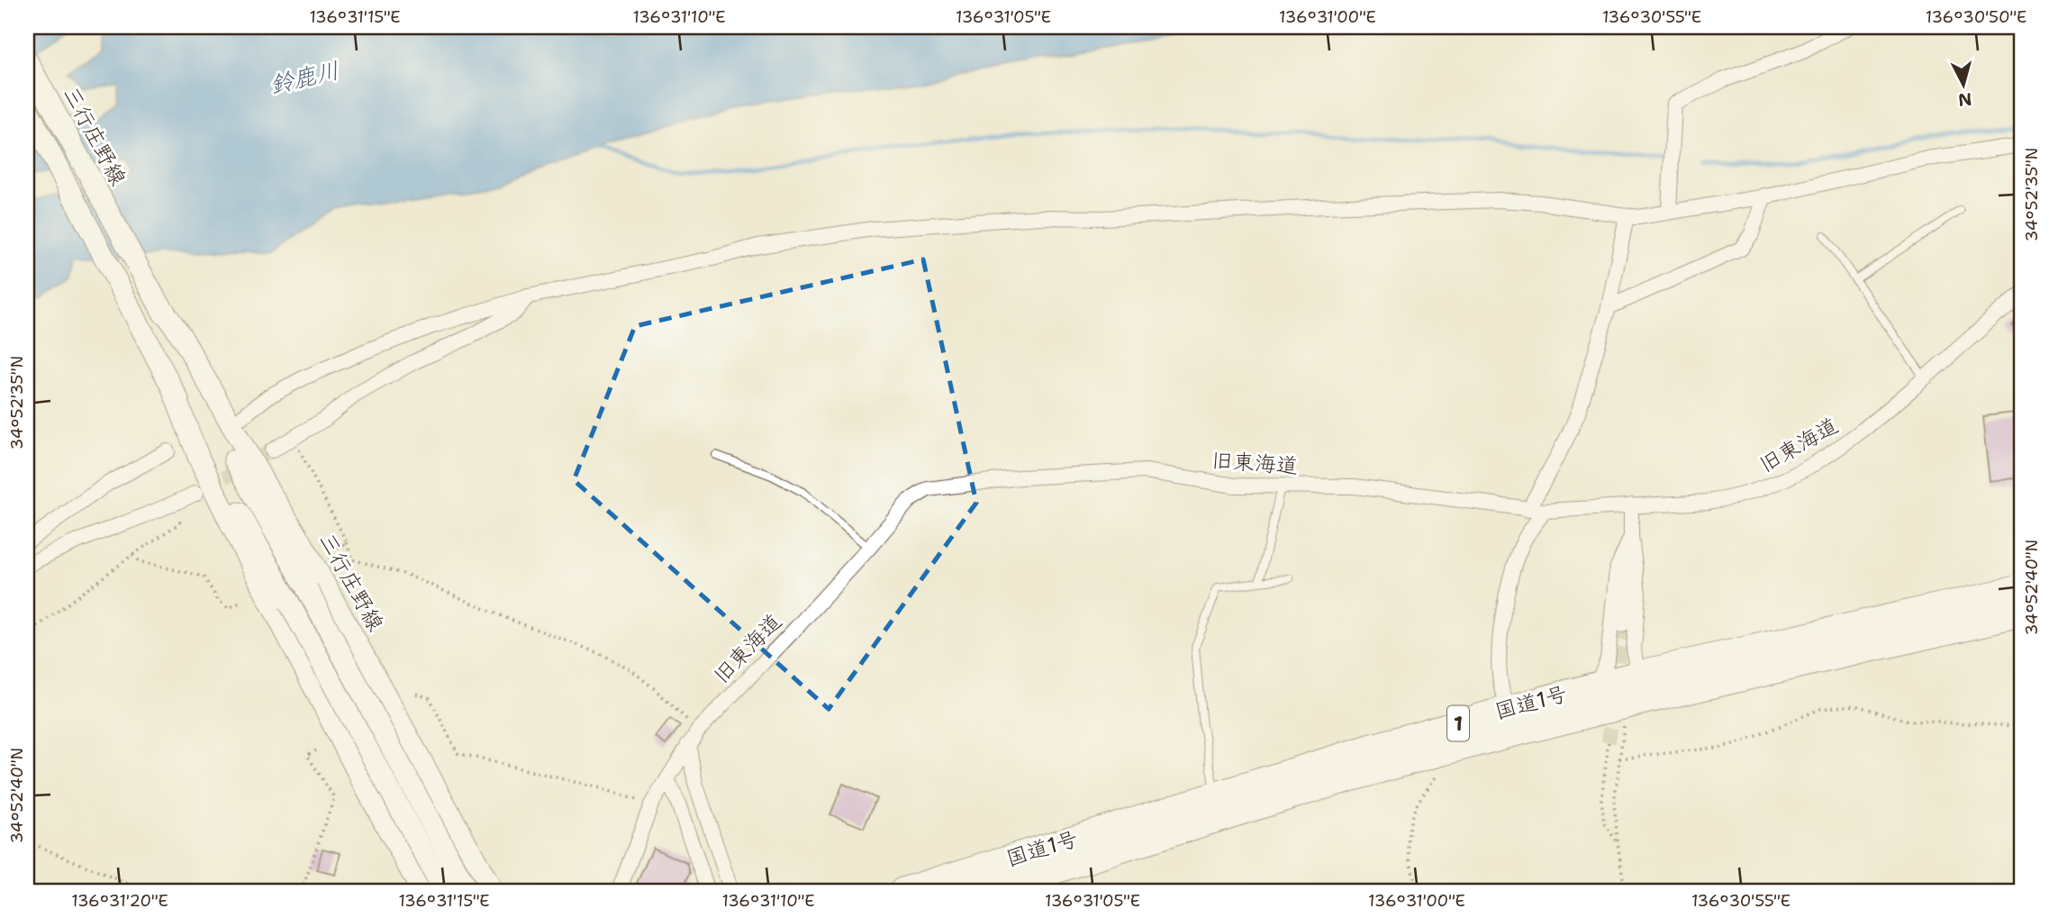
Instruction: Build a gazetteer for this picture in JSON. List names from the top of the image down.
{
  "streets": {
    "highway": ["国道1号", "1"],
    "main road": ["三行庄野線"],
    "street": ["旧東海道"]
  },
  "water": ["鈴鹿川"],
  "north": "bottom",
  "coordinates": [
    "136°31'15\"E",
    "136°31'10\"E",
    "136°31'05\"E",
    "136°31'00\"E",
    "136°30'55\"E",
    "136°30'50\"E",
    "34°52'35\"N",
    "34°52'40\"N",
    "136°31'20\"E"
  ]
}
